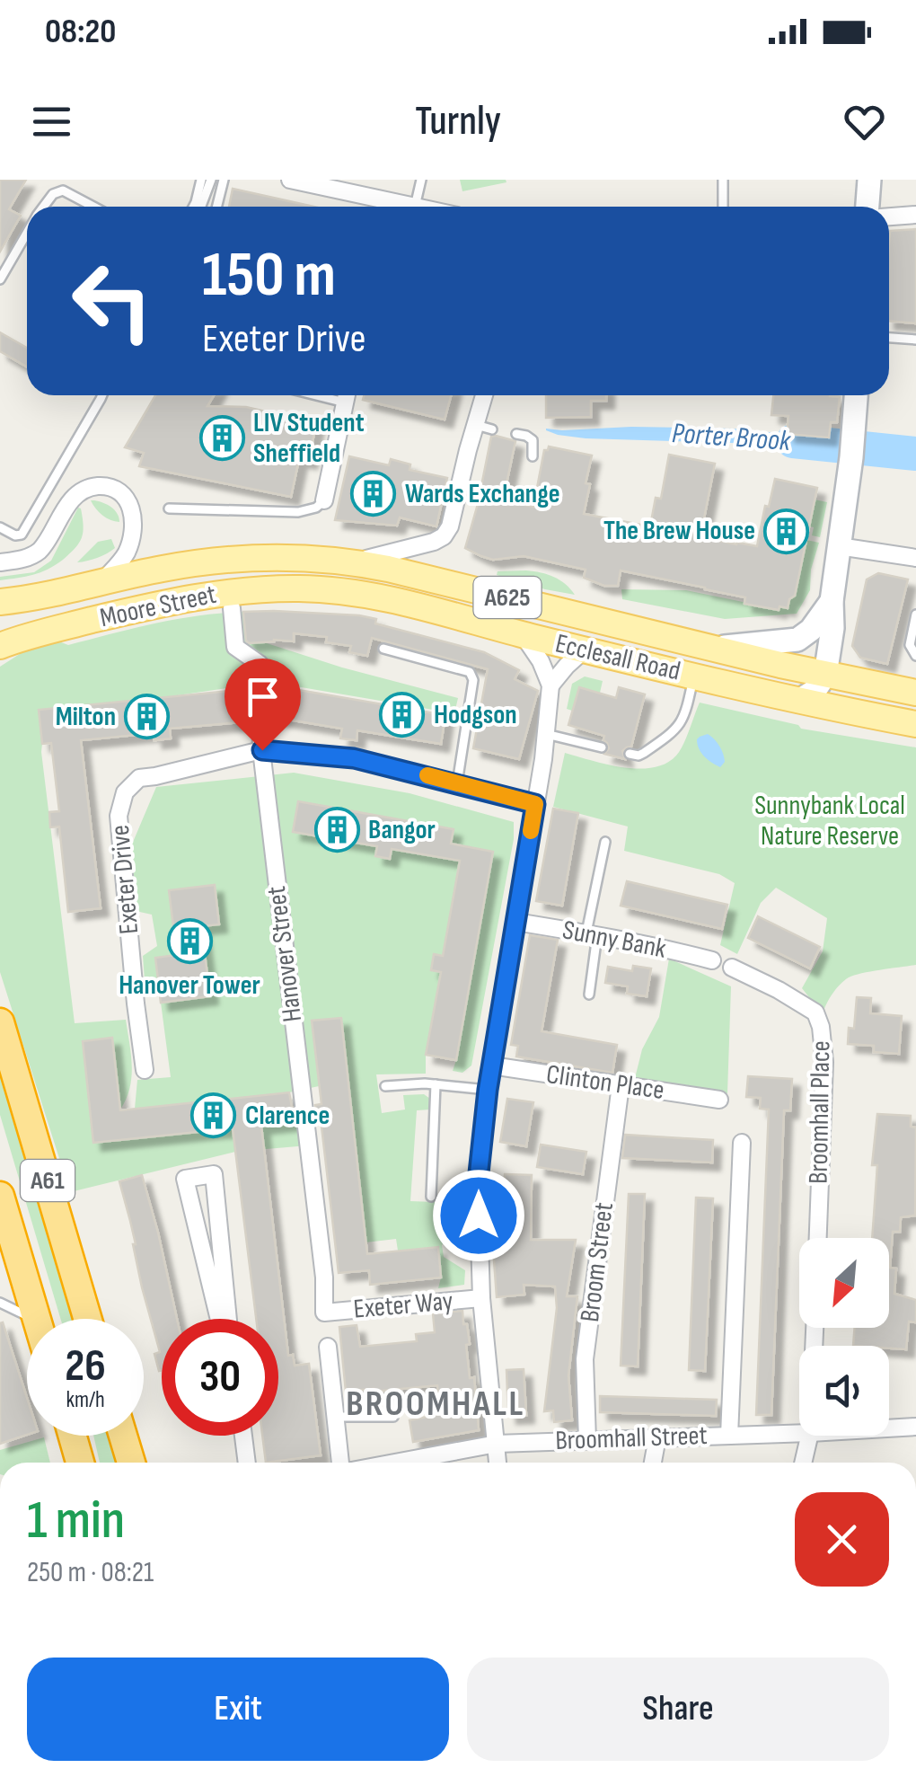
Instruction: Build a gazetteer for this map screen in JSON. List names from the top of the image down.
{
  "streets": {
    "highway": ["A61"],
    "main road": ["A625", "Moore Street", "Ecclesall Road"],
    "street": [
      "Exeter Drive",
      "Sunny Bank",
      "Hanover Street",
      "Clinton Place",
      "Broomhall Place",
      "Broom Street",
      "Exeter Way",
      "Broomhall Street"
    ]
  },
  "crossings": [
    ["Moore Street", "Ecclesall Road"],
    ["Exeter Drive", "Hanover Street"],
    ["Hanover Street", "Exeter Way"],
    ["Clinton Place", "Broom Street"],
    ["Broom Street", "Broomhall Street"]
  ],
  "districts": ["BROOMHALL"],
  "water": ["Porter Brook"],
  "parks": ["Sunnybank Local Nature Reserve"],
  "places": {
    "building": [
      "LIV Student Sheffield",
      "Wards Exchange",
      "The Brew House",
      "Hodgson",
      "Milton",
      "Bangor",
      "Hanover Tower",
      "Clarence"
    ]
  },
  "north": "bottom left",
  "page": {
    "status": "08:20",
    "header": "Turnly",
    "turn": ["150 m", "Exeter Drive"],
    "speed": "26 km/h",
    "limit": "30",
    "heading": ["1 min", "250 m · 08:21"],
    "buttons": ["Exit", "Share"]
  }
}
